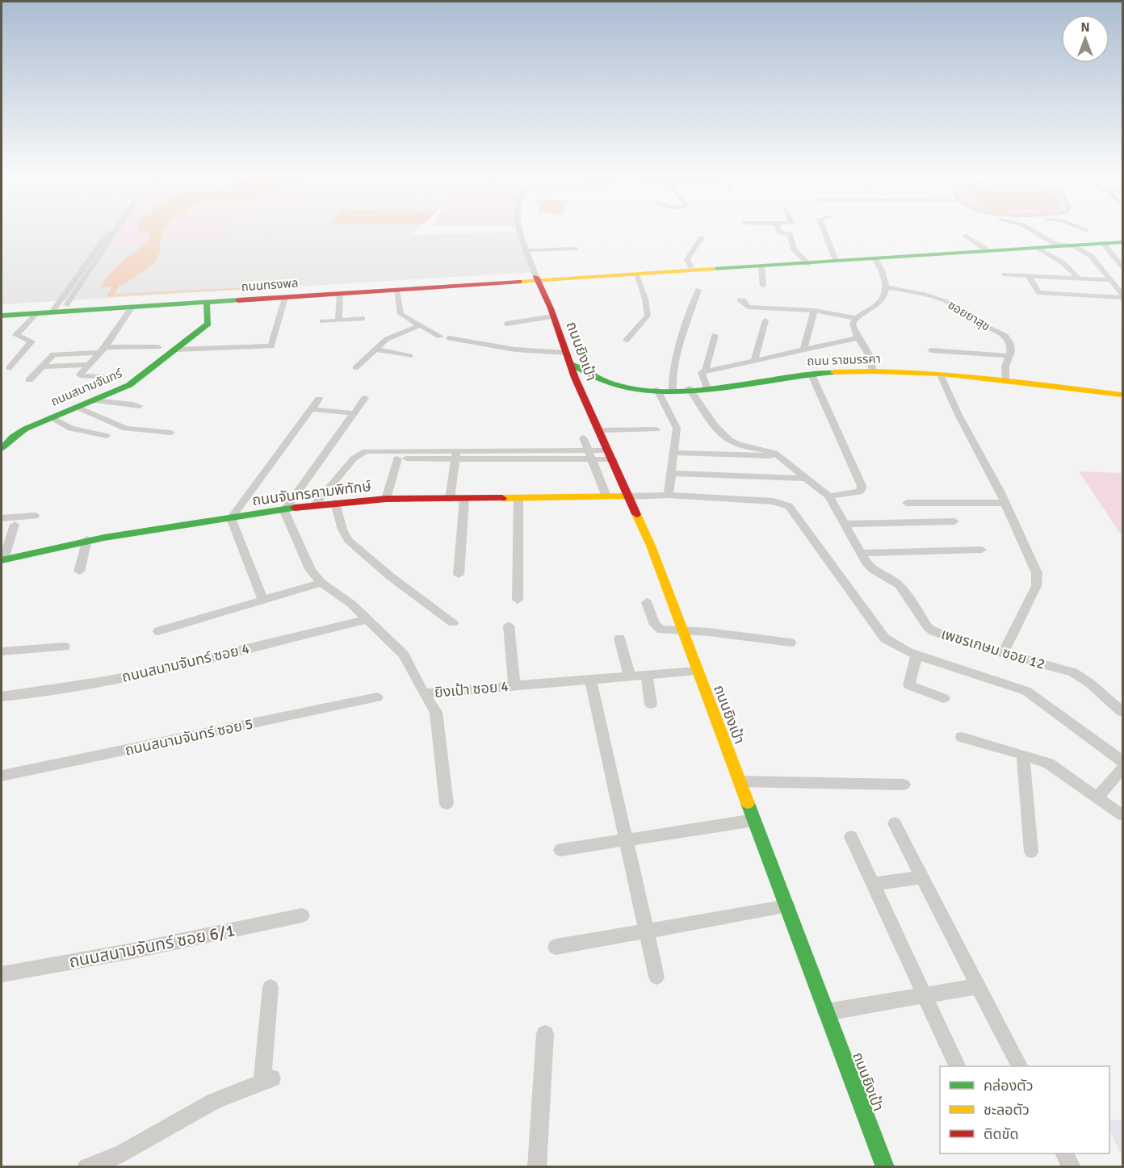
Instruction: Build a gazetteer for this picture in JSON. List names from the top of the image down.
{
  "streets": {
    "main road": [
      "ถนนทรงพล",
      "ถนนยิงเป้า",
      "ถนน ราชมรรคา",
      "ถนนสนามจันทร์",
      "ถนนจันทรคามพิทักษ์"
    ],
    "street": [
      "ซอยยาสุข",
      "เพชรเกษม ซอย 12",
      "ถนนสนามจันทร์ ซอย 4",
      "ยิงเป้า ซอย 4",
      "ถนนสนามจันทร์ ซอย 5",
      "ถนนสนามจันทร์ ซอย 6/1"
    ]
  },
  "crossings": [
    ["ถนนทรงพล", "ถนนยิงเป้า"],
    ["ถนนทรงพล", "ถนนสนามจันทร์"],
    ["ซอยยาสุข", "ถนน ราชมรรคา"],
    ["ถนนยิงเป้า", "ถนน ราชมรรคา"],
    ["ถนนยิงเป้า", "ถนนจันทรคามพิทักษ์"],
    ["ถนนยิงเป้า", "ยิงเป้า ซอย 4"],
    ["ถนน ราชมรรคา", "เพชรเกษม ซอย 12"],
    ["ถนนจันทรคามพิทักษ์", "ยิงเป้า ซอย 4"],
    ["ถนนสนามจันทร์ ซอย 4", "ยิงเป้า ซอย 4"]
  ],
  "legend": ["คล่องตัว", "ชะลอตัว", "ติดขัด"],
  "north": "top"
}
